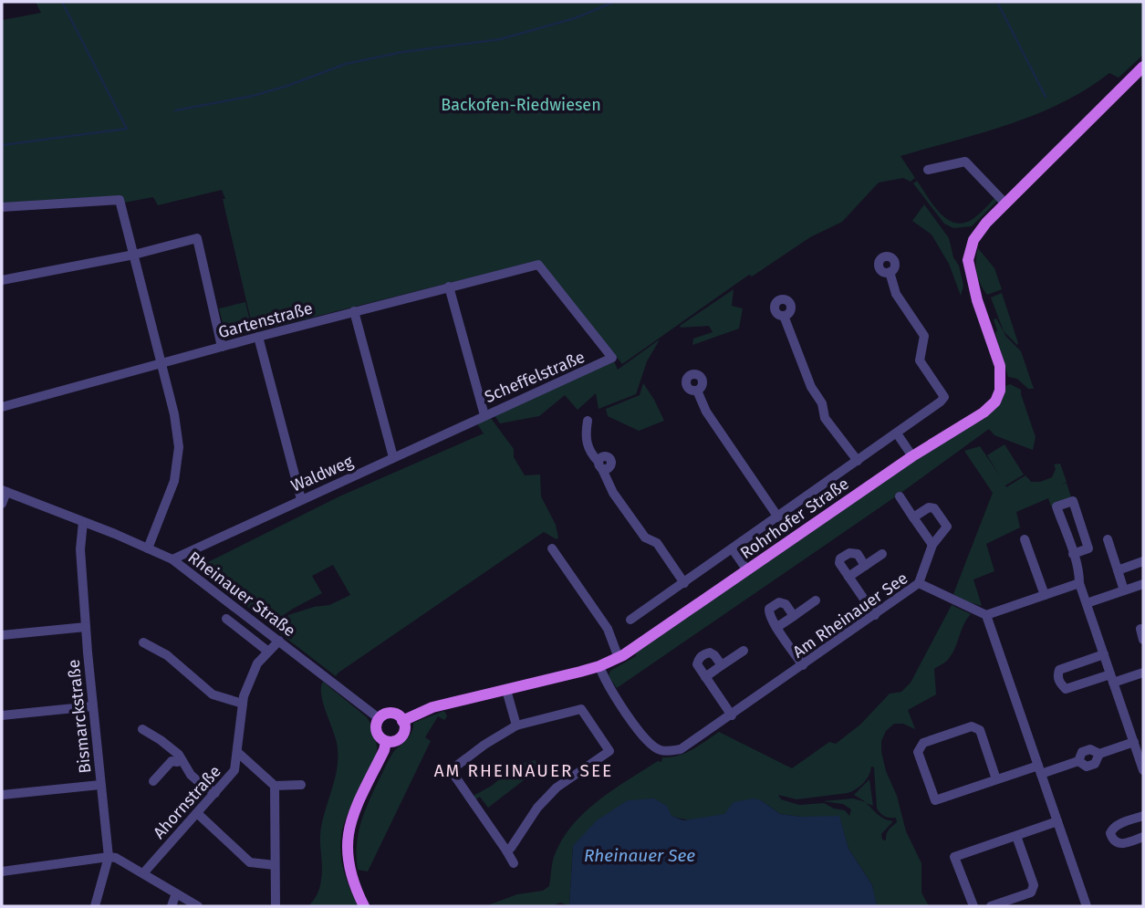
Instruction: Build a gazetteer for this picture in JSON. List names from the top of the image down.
{
  "streets": {
    "main road": ["Rohrhofer Straße"],
    "street": [
      "Gartenstraße",
      "Scheffelstraße",
      "Waldweg",
      "Rheinauer Straße",
      "Am Rheinauer See",
      "Bismarckstraße",
      "Ahornstraße"
    ]
  },
  "crossings": [
    ["Gartenstraße", "Scheffelstraße"],
    ["Scheffelstraße", "Waldweg"],
    ["Waldweg", "Rheinauer Straße"],
    ["Rohrhofer Straße", "Rheinauer Straße"],
    ["Rohrhofer Straße", "Am Rheinauer See"],
    ["Rheinauer Straße", "Bismarckstraße"],
    ["Rheinauer Straße", "Ahornstraße"]
  ],
  "districts": ["AM RHEINAUER SEE"],
  "water": ["Rheinauer See"],
  "parks": ["Backofen-Riedwiesen"]
}
